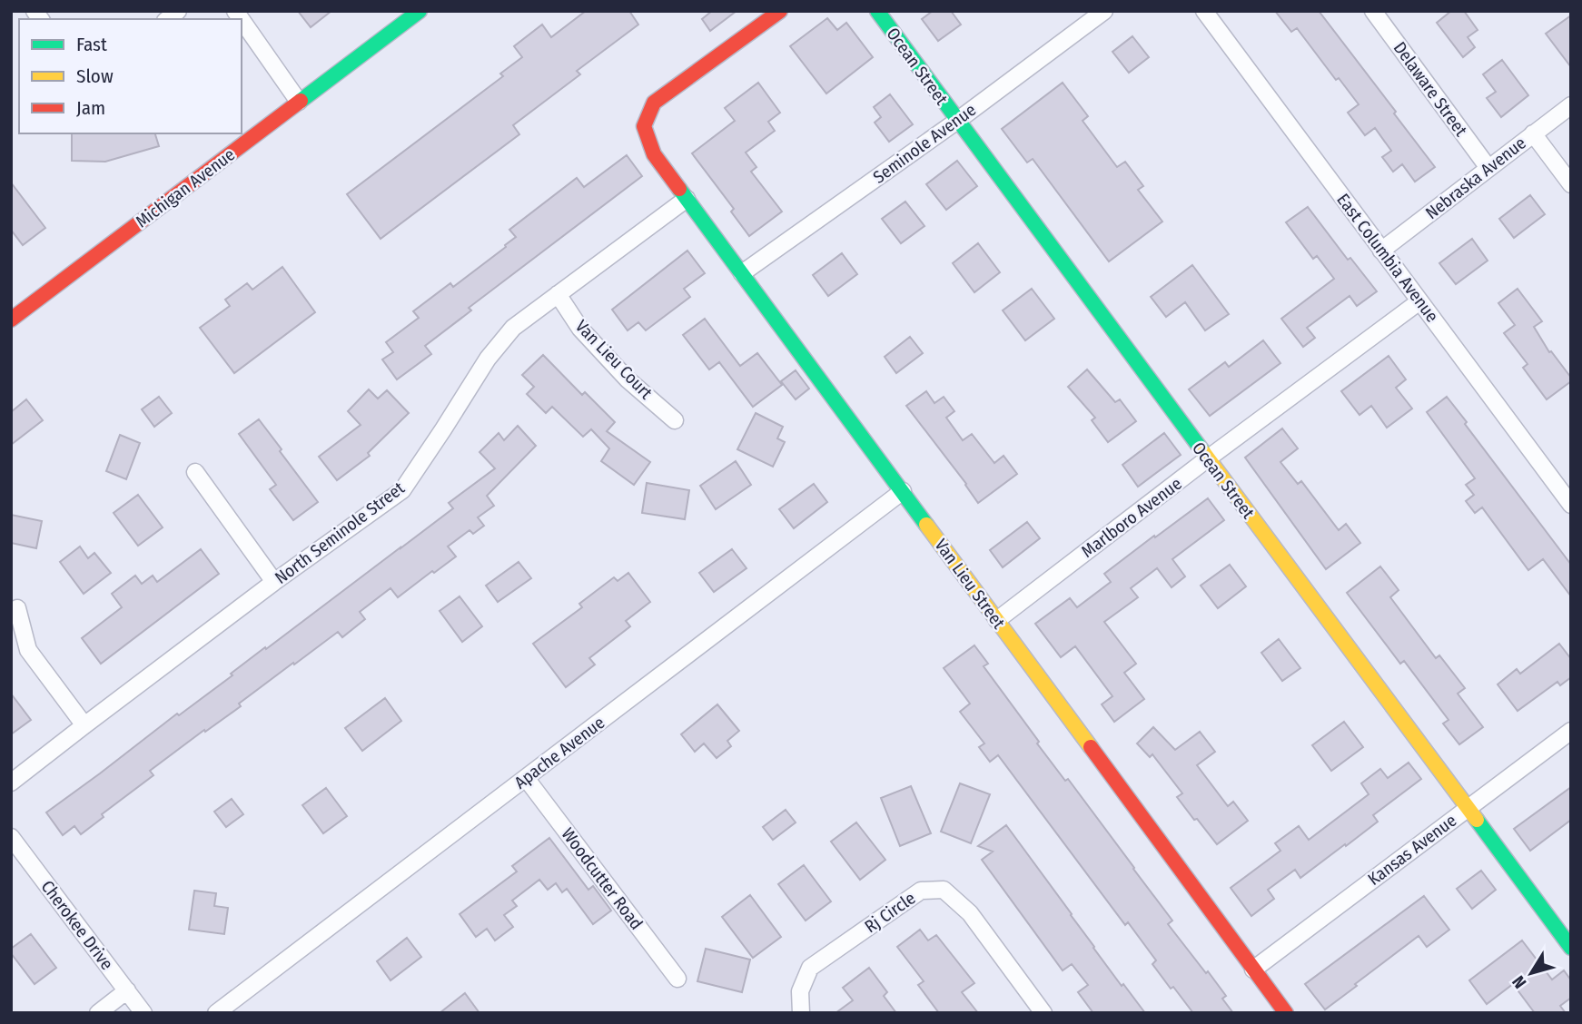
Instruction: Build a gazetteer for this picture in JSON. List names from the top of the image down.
{
  "streets": {
    "street": [
      "Ocean Street",
      "Delaware Street",
      "Seminole Avenue",
      "Nebraska Avenue",
      "Michigan Avenue",
      "East Columbia Avenue",
      "Van Lieu Court",
      "Marlboro Avenue",
      "North Seminole Street",
      "Van Lieu Street",
      "Apache Avenue",
      "Kansas Avenue",
      "Woodcutter Road",
      "Rj Circle",
      "Cherokee Drive"
    ]
  },
  "crossings": [
    ["Ocean Street", "Seminole Avenue"],
    ["Ocean Street", "Marlboro Avenue"],
    ["Ocean Street", "Kansas Avenue"],
    ["Delaware Street", "Nebraska Avenue"],
    ["Seminole Avenue", "Van Lieu Street"],
    ["Nebraska Avenue", "East Columbia Avenue"],
    ["East Columbia Avenue", "Marlboro Avenue"],
    ["Van Lieu Court", "North Seminole Street"],
    ["Marlboro Avenue", "Van Lieu Street"],
    ["North Seminole Street", "Van Lieu Street"],
    ["Van Lieu Street", "Apache Avenue"],
    ["Van Lieu Street", "Kansas Avenue"],
    ["Apache Avenue", "Woodcutter Road"]
  ],
  "legend": ["Fast", "Slow", "Jam"],
  "north": "bottom left"
}
